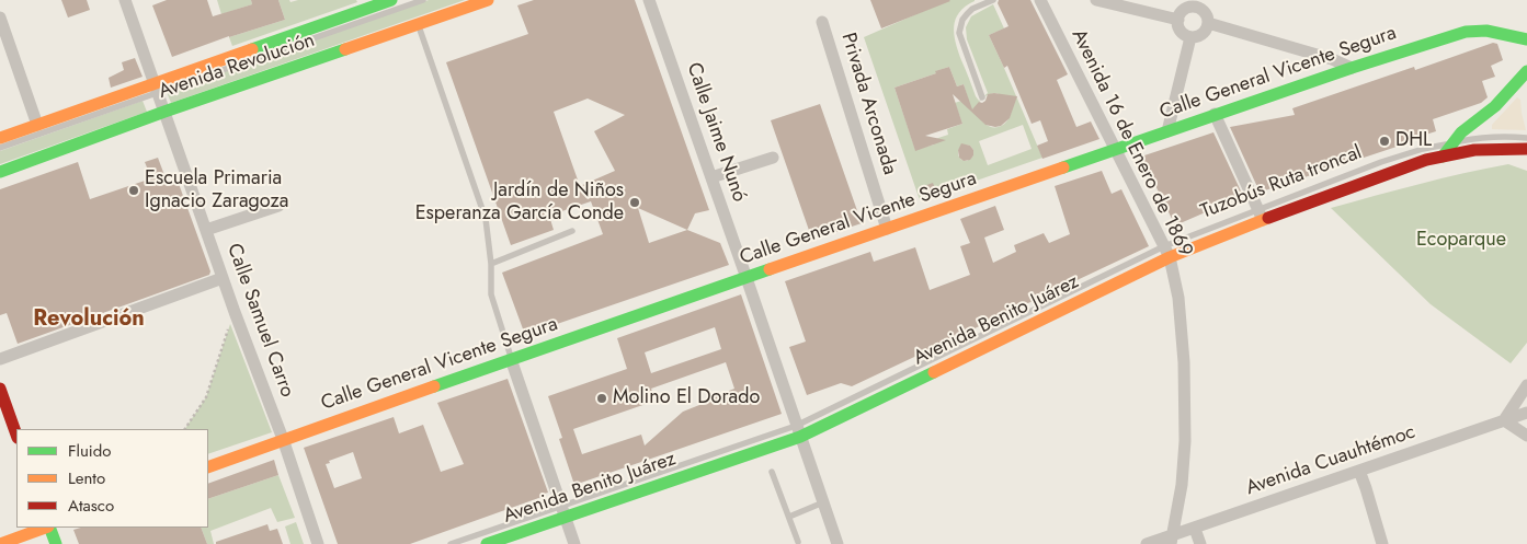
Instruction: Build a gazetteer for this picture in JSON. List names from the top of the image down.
{
  "streets": {
    "main road": ["Avenida Revolución", "Calle General Vicente Segura", "Avenida Benito Juárez"],
    "street": [
      "Privada Arconada",
      "Calle Jaime Nunó",
      "Avenida 16 de Enero de 1869",
      "Calle Samuel Carro",
      "Avenida Cuauhtémoc"
    ],
    "lane": ["Tuzobús Ruta troncal"]
  },
  "crossings": [
    ["Avenida Revolución", "Calle Samuel Carro"],
    ["Calle General Vicente Segura", "Privada Arconada"],
    ["Calle General Vicente Segura", "Calle Jaime Nunó"],
    ["Calle General Vicente Segura", "Avenida 16 de Enero de 1869"],
    ["Calle General Vicente Segura", "Calle Samuel Carro"],
    ["Calle Jaime Nunó", "Avenida Benito Juárez"],
    ["Avenida 16 de Enero de 1869", "Avenida Benito Juárez"],
    ["Avenida 16 de Enero de 1869", "Avenida Cuauhtémoc"],
    ["Tuzobús Ruta troncal", "Avenida Benito Juárez"]
  ],
  "districts": ["Revolución"],
  "parks": ["Ecoparque"],
  "places": [
    "DHL",
    "Escuela Primaria Ignacio Zaragoza",
    "Jardín de Niños Esperanza García Conde",
    "Molino El Dorado"
  ],
  "legend": ["Fluido", "Lento", "Atasco"]
}
